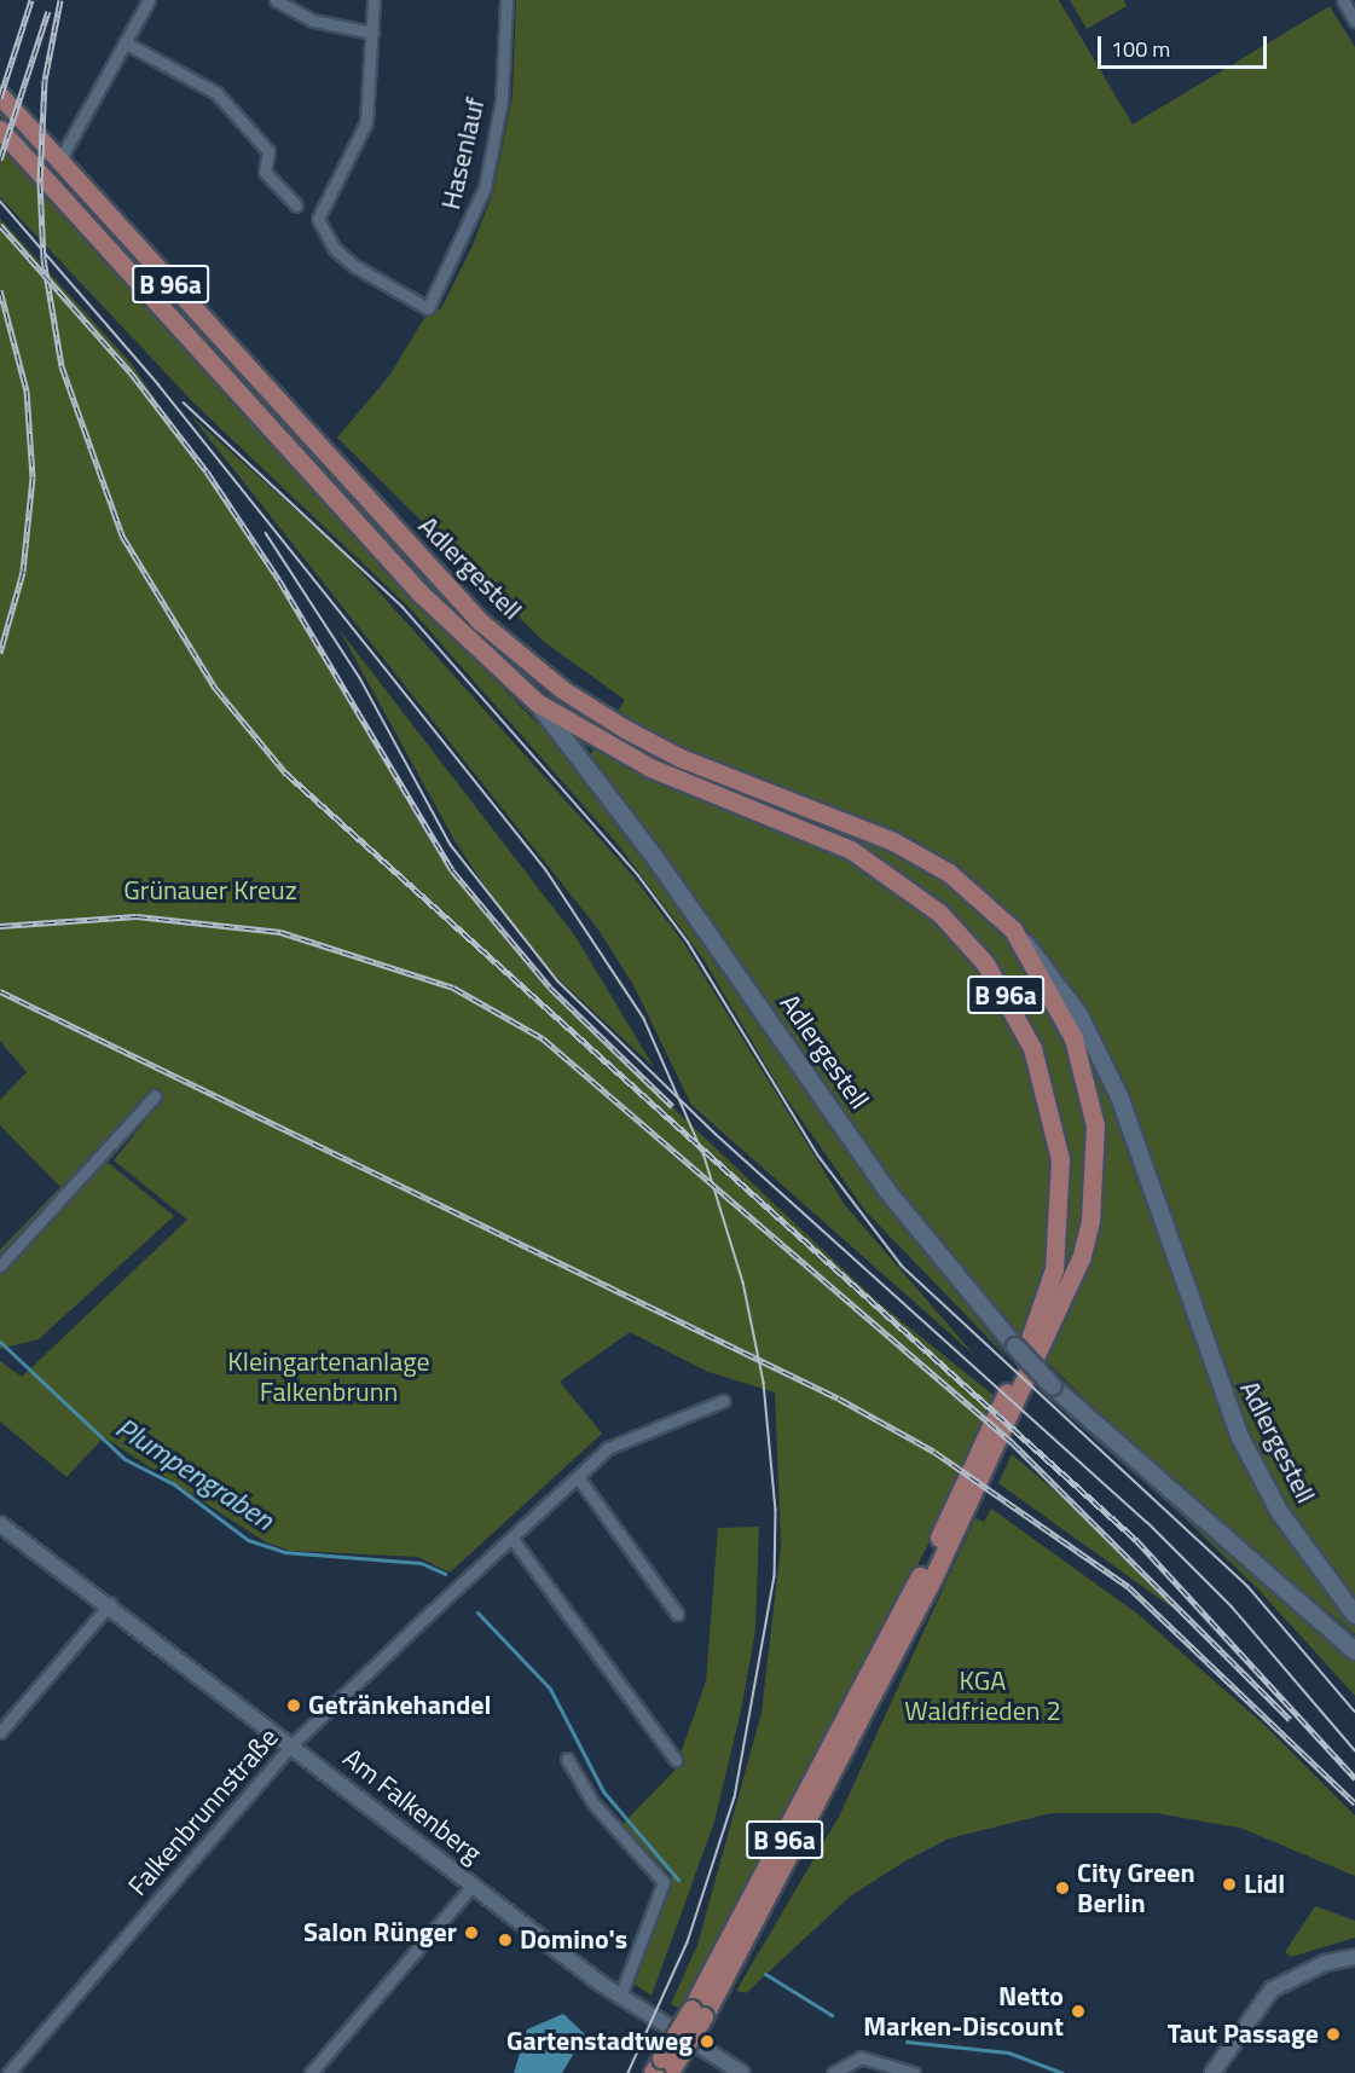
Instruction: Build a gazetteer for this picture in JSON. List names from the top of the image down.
{
  "streets": {
    "main road": ["B 96a", "Adlergestell"],
    "street": ["Hasenlauf", "Am Falkenberg", "Falkenbrunnstraße"]
  },
  "crossings": [
    ["B 96a", "Adlergestell"],
    ["Am Falkenberg", "Falkenbrunnstraße"]
  ],
  "water": ["Plumpengraben"],
  "parks": ["Grünauer Kreuz", "Kleingartenanlage Falkenbrunn", "KGA Waldfrieden 2"],
  "places": [
    "Getränkehandel",
    "Lidl",
    "City Green Berlin",
    "Salon Rünger",
    "Domino's",
    "Netto Marken-Discount",
    "Taut Passage",
    "Gartenstadtweg"
  ],
  "scale_bar": "100 m"
}
